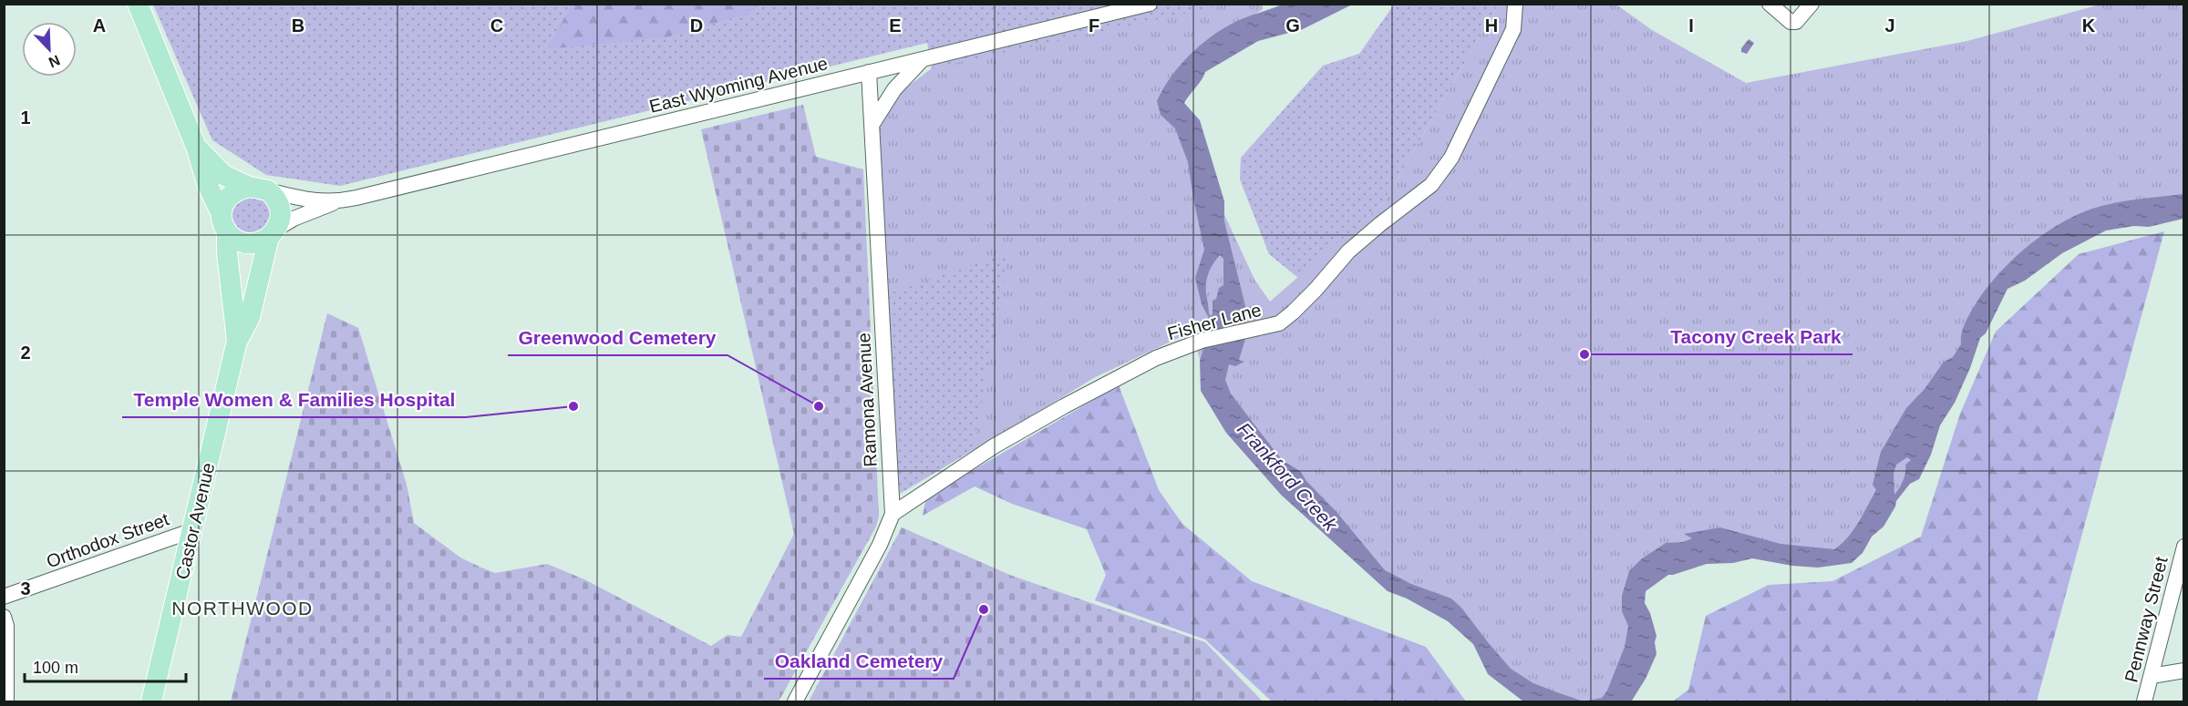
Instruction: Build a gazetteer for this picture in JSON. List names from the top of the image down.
{
  "streets": {
    "main road": ["Castor Avenue"],
    "street": [
      "East Wyoming Avenue",
      "Fisher Lane",
      "Ramona Avenue",
      "Orthodox Street",
      "Pennway Street"
    ]
  },
  "crossings": [
    ["East Wyoming Avenue", "Ramona Avenue"],
    ["East Wyoming Avenue", "Castor Avenue"],
    ["Fisher Lane", "Ramona Avenue"],
    ["Castor Avenue", "Orthodox Street"]
  ],
  "districts": ["NORTHWOOD"],
  "water": ["Frankford Creek"],
  "places": [
    "Tacony Creek Park",
    "Temple Women & Families Hospital",
    "Greenwood Cemetery",
    "Oakland Cemetery"
  ],
  "scale_bar": "100 m",
  "north": "bottom right",
  "grid": {
    "columns": [
      "A",
      "B",
      "C",
      "D",
      "E",
      "F",
      "G",
      "H",
      "I",
      "J",
      "K"
    ],
    "rows": ["1", "2", "3"]
  }
}
